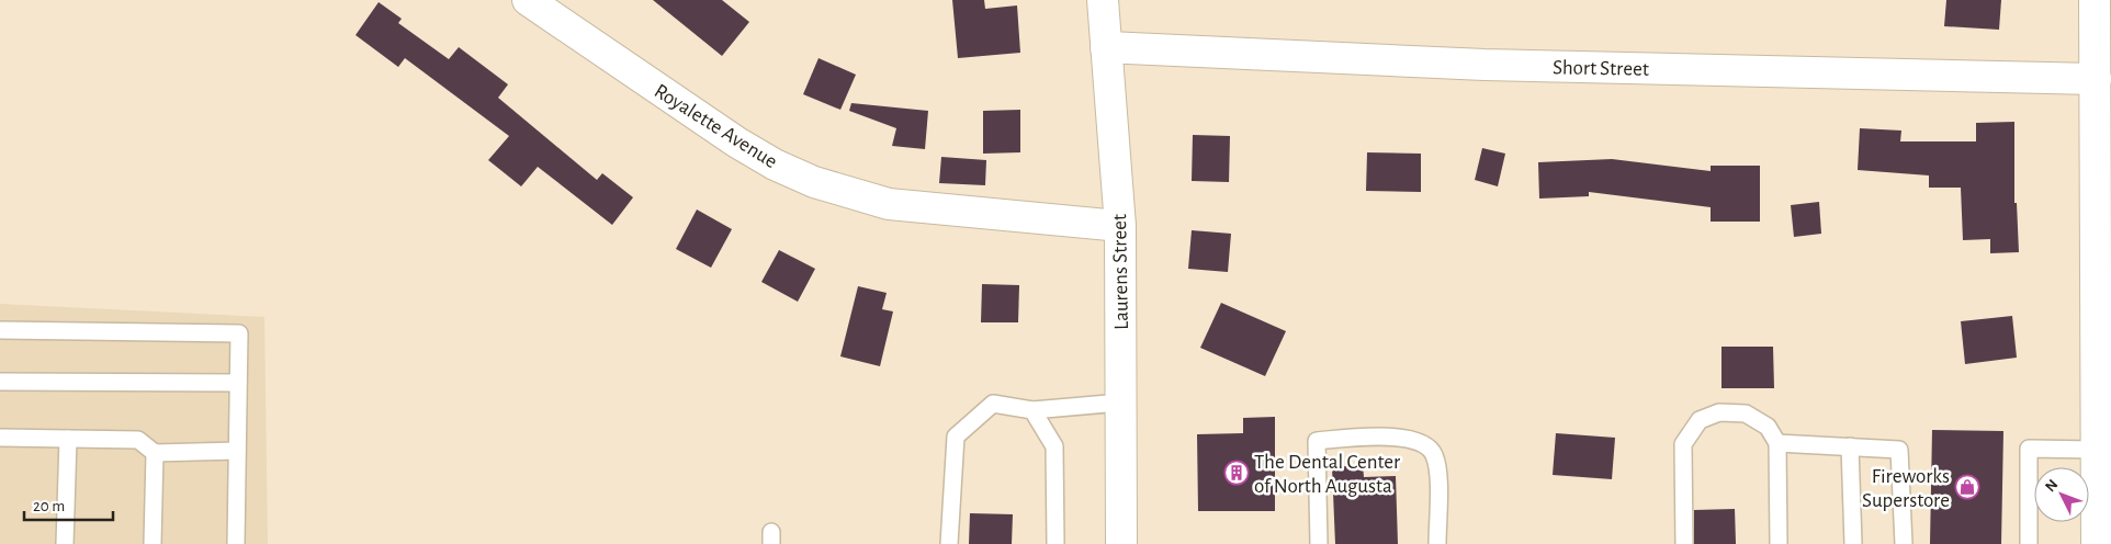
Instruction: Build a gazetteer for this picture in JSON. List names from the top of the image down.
{
  "streets": {
    "street": ["Short Street", "Royalette Avenue", "Laurens Street"]
  },
  "crossings": [
    ["Short Street", "Laurens Street"],
    ["Royalette Avenue", "Laurens Street"]
  ],
  "places": {
    "building": ["The Dental Center of North Augusta"],
    "shop": ["Fireworks Superstore"]
  },
  "scale_bar": "20 m",
  "north": "top left"
}
